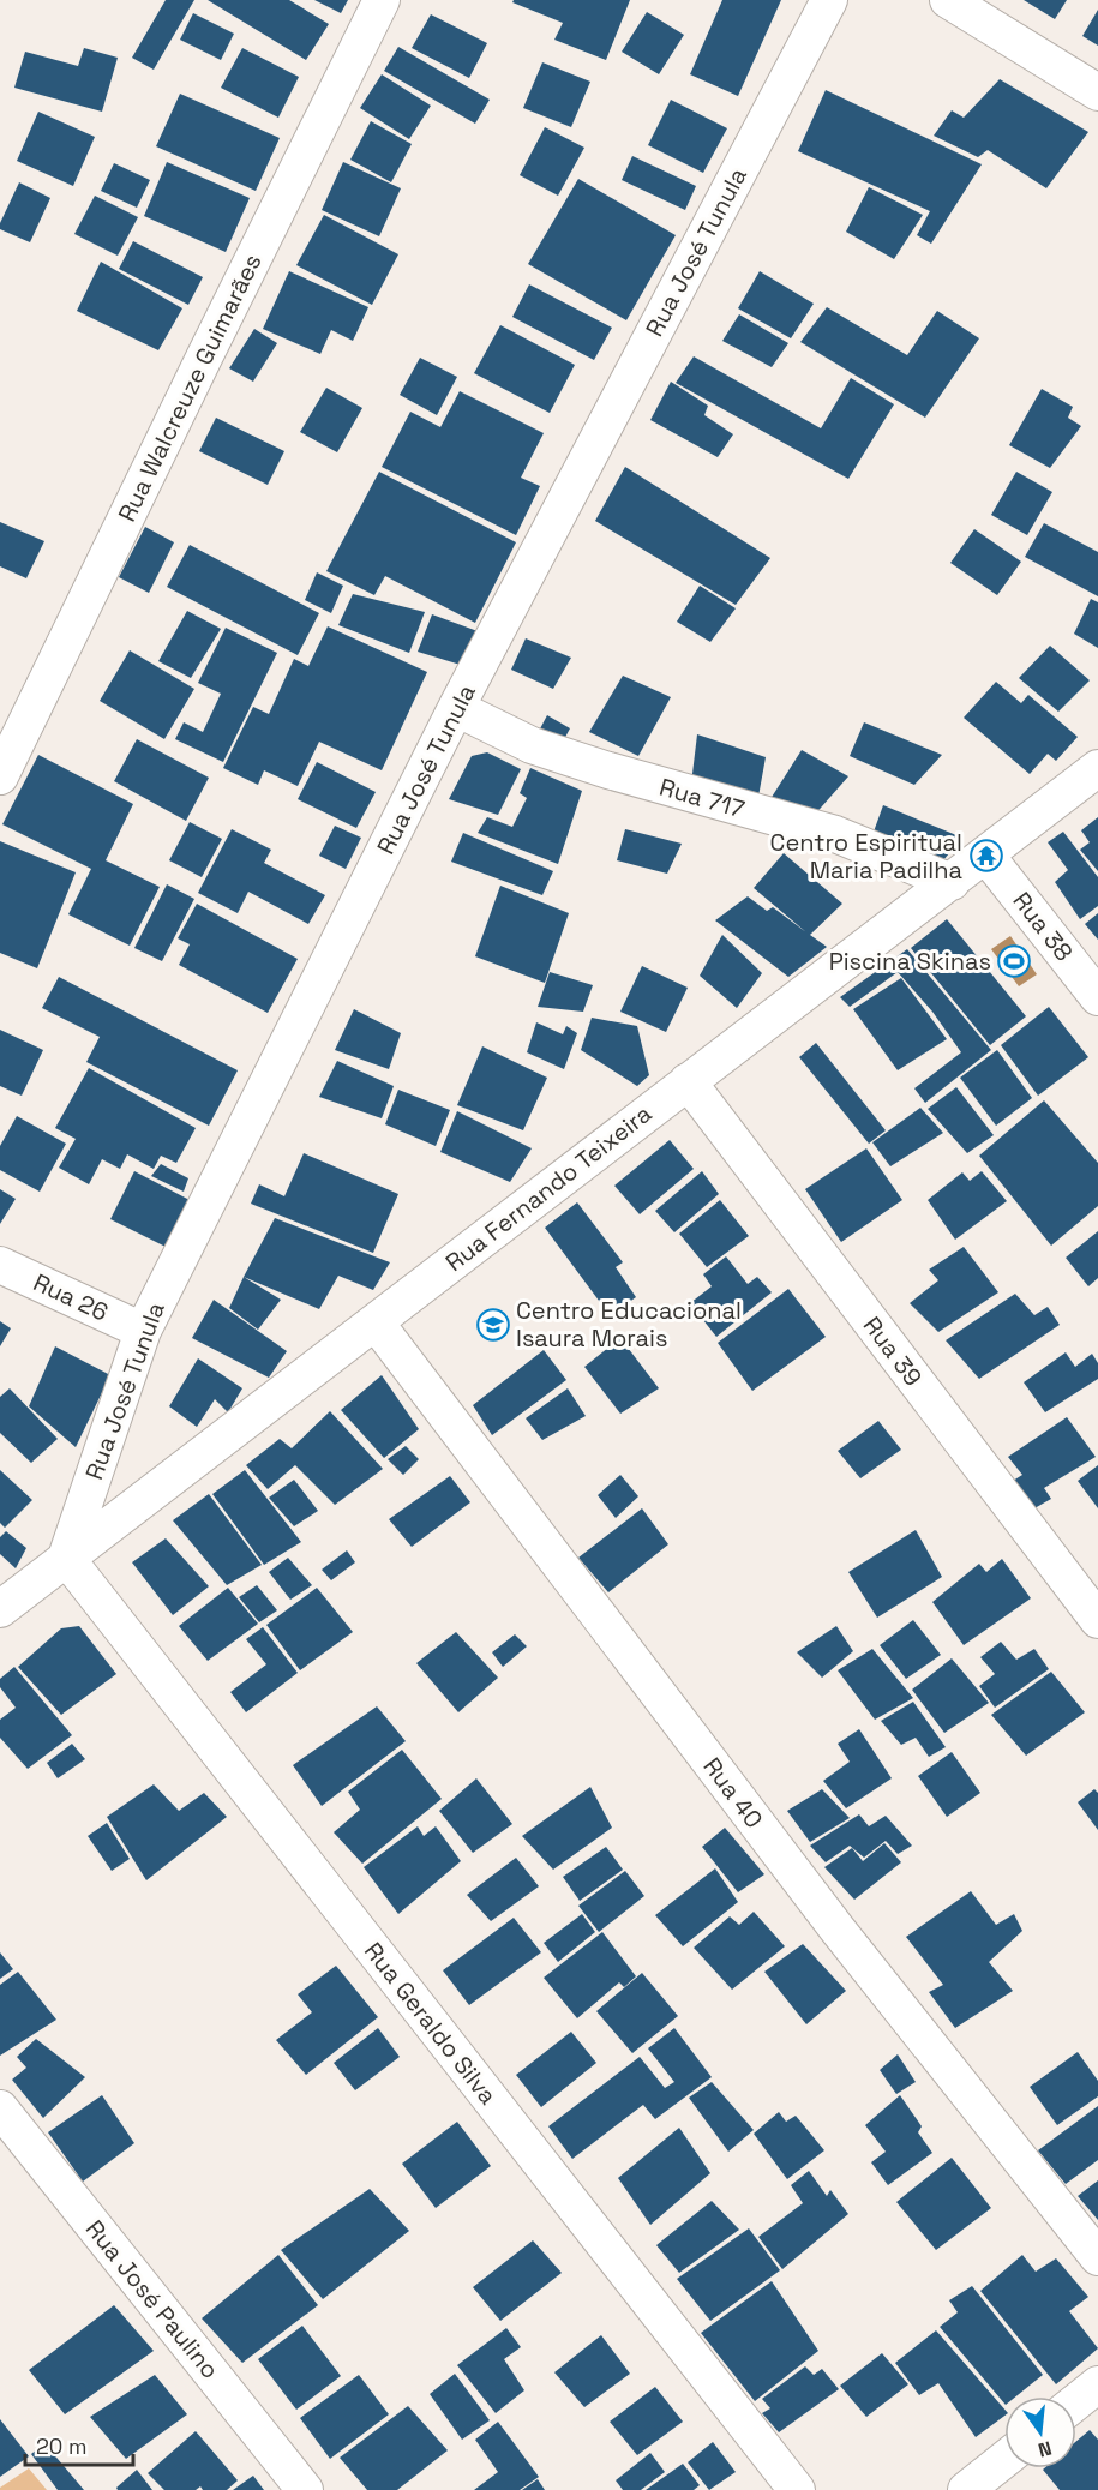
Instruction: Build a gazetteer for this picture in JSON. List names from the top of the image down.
{
  "streets": {
    "street": [
      "Rua José Tunula",
      "Rua Walcreuze Guimarães",
      "Rua 717",
      "Rua 38",
      "Rua Fernando Teixeira",
      "Rua 26",
      "Rua 39",
      "Rua 40",
      "Rua Geraldo Silva",
      "Rua José Paulino"
    ]
  },
  "crossings": [
    ["Rua José Tunula", "Rua 717"],
    ["Rua José Tunula", "Rua Fernando Teixeira"],
    ["Rua José Tunula", "Rua 26"],
    ["Rua José Tunula", "Rua Geraldo Silva"],
    ["Rua 717", "Rua Fernando Teixeira"],
    ["Rua 38", "Rua Fernando Teixeira"],
    ["Rua Fernando Teixeira", "Rua 39"],
    ["Rua Fernando Teixeira", "Rua 40"],
    ["Rua Fernando Teixeira", "Rua Geraldo Silva"]
  ],
  "places": {
    "temple": ["Centro Espiritual Maria Padilha"],
    "sports": ["Piscina Skinas"],
    "school or university": ["Centro Educacional Isaura Morais"]
  },
  "scale_bar": "20 m",
  "north": "bottom"
}
